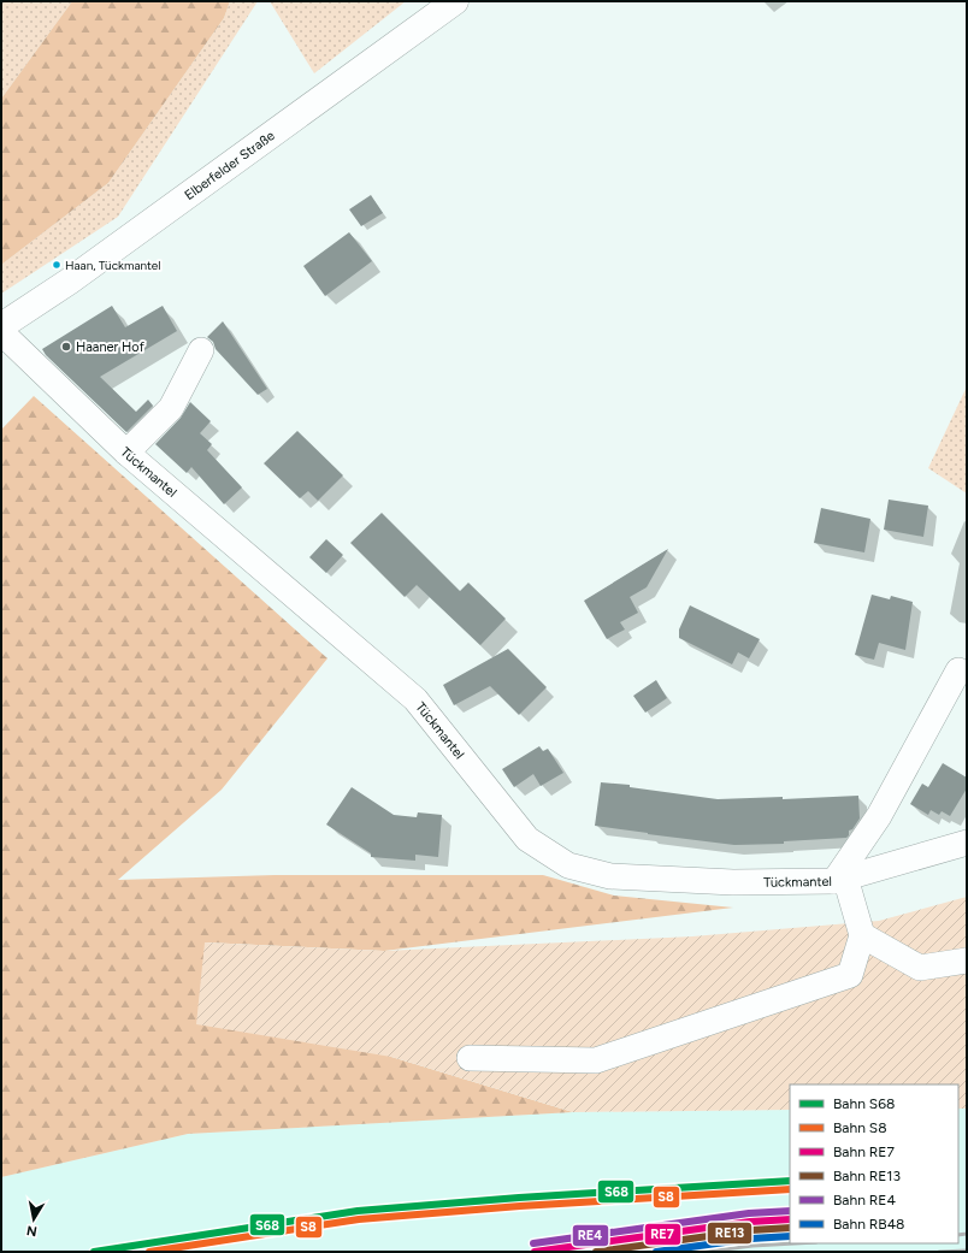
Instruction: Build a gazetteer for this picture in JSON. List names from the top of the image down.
{
  "streets": {
    "main road": ["Elberfelder Straße"],
    "street": ["Tückmantel"]
  },
  "places": ["Haan, Tückmantel", "Haaner Hof"],
  "lines": [
    "rail line S68",
    "rail line S8",
    "rail line RE4",
    "rail line RE7",
    "rail line RE13",
    "rail line RB48"
  ],
  "legend": [
    "Bahn S68",
    "Bahn S8",
    "Bahn RE7",
    "Bahn RE13",
    "Bahn RE4",
    "Bahn RB48"
  ],
  "north": "bottom"
}
